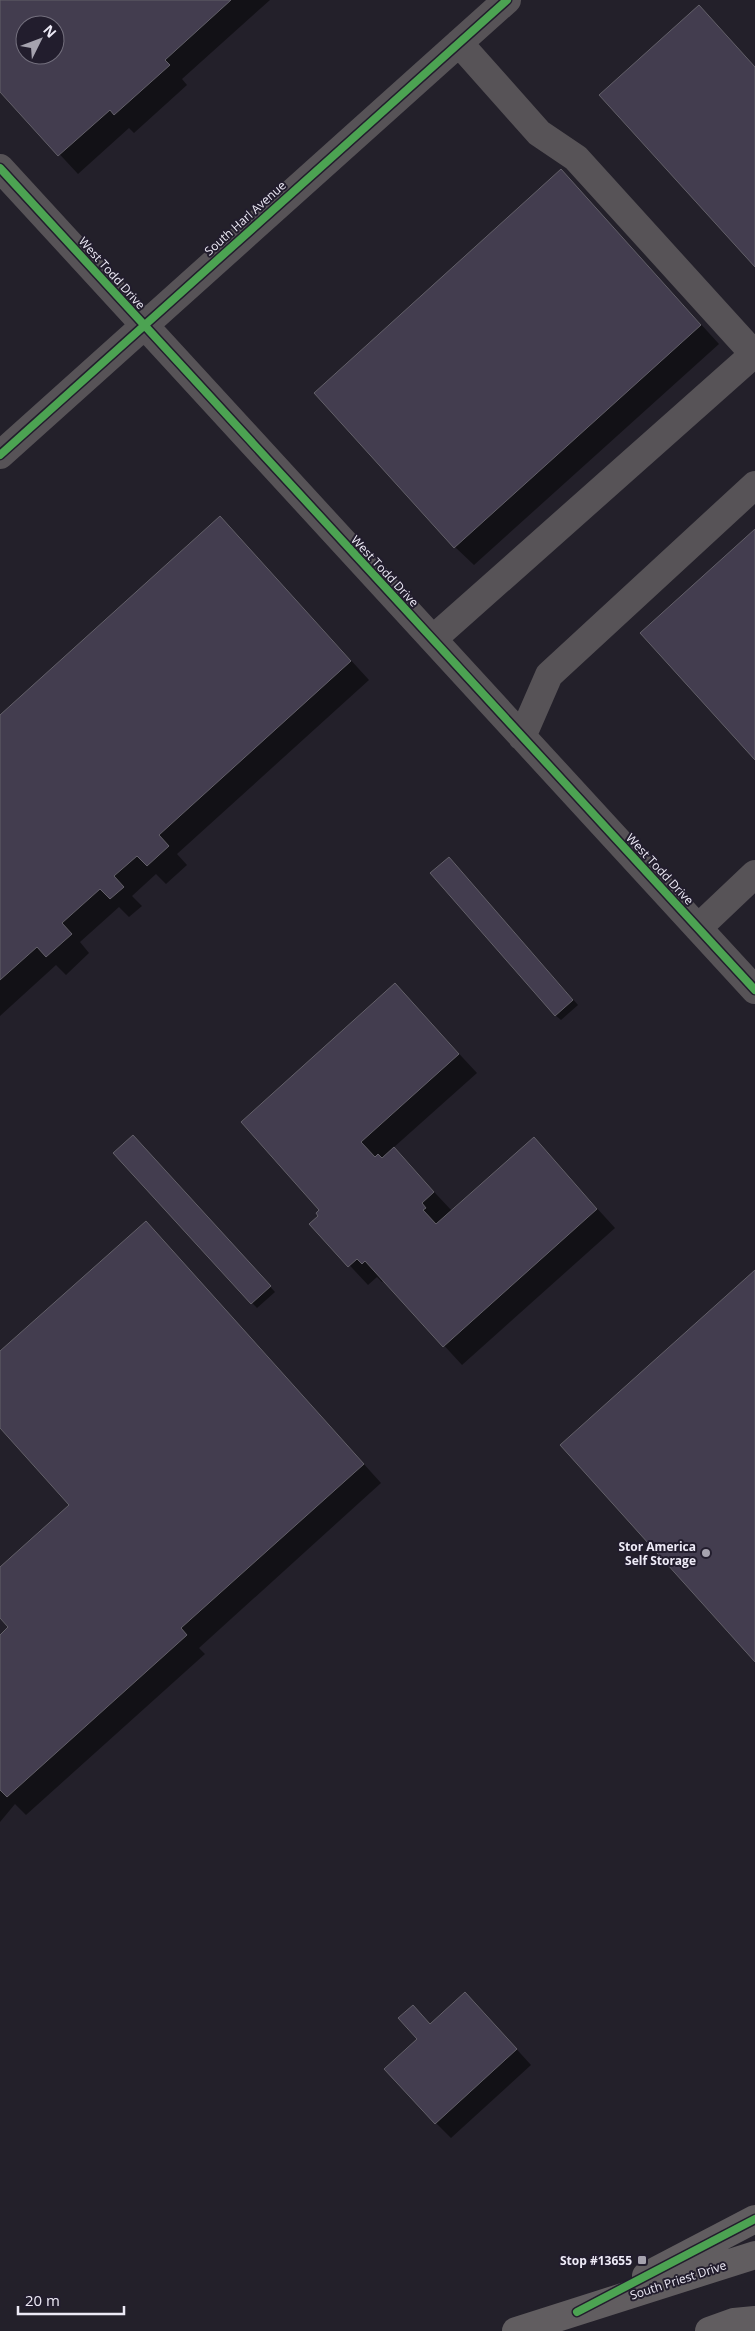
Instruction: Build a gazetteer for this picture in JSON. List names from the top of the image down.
{
  "streets": {
    "main road": ["South Priest Drive"],
    "street": ["South Harl Avenue", "West Todd Drive"]
  },
  "crossings": [
    ["South Harl Avenue", "West Todd Drive"]
  ],
  "places": {
    "other": ["Stor America Self Storage"],
    "transit": ["Stop #13655"]
  },
  "scale_bar": "20 m",
  "north": "top right"
}
